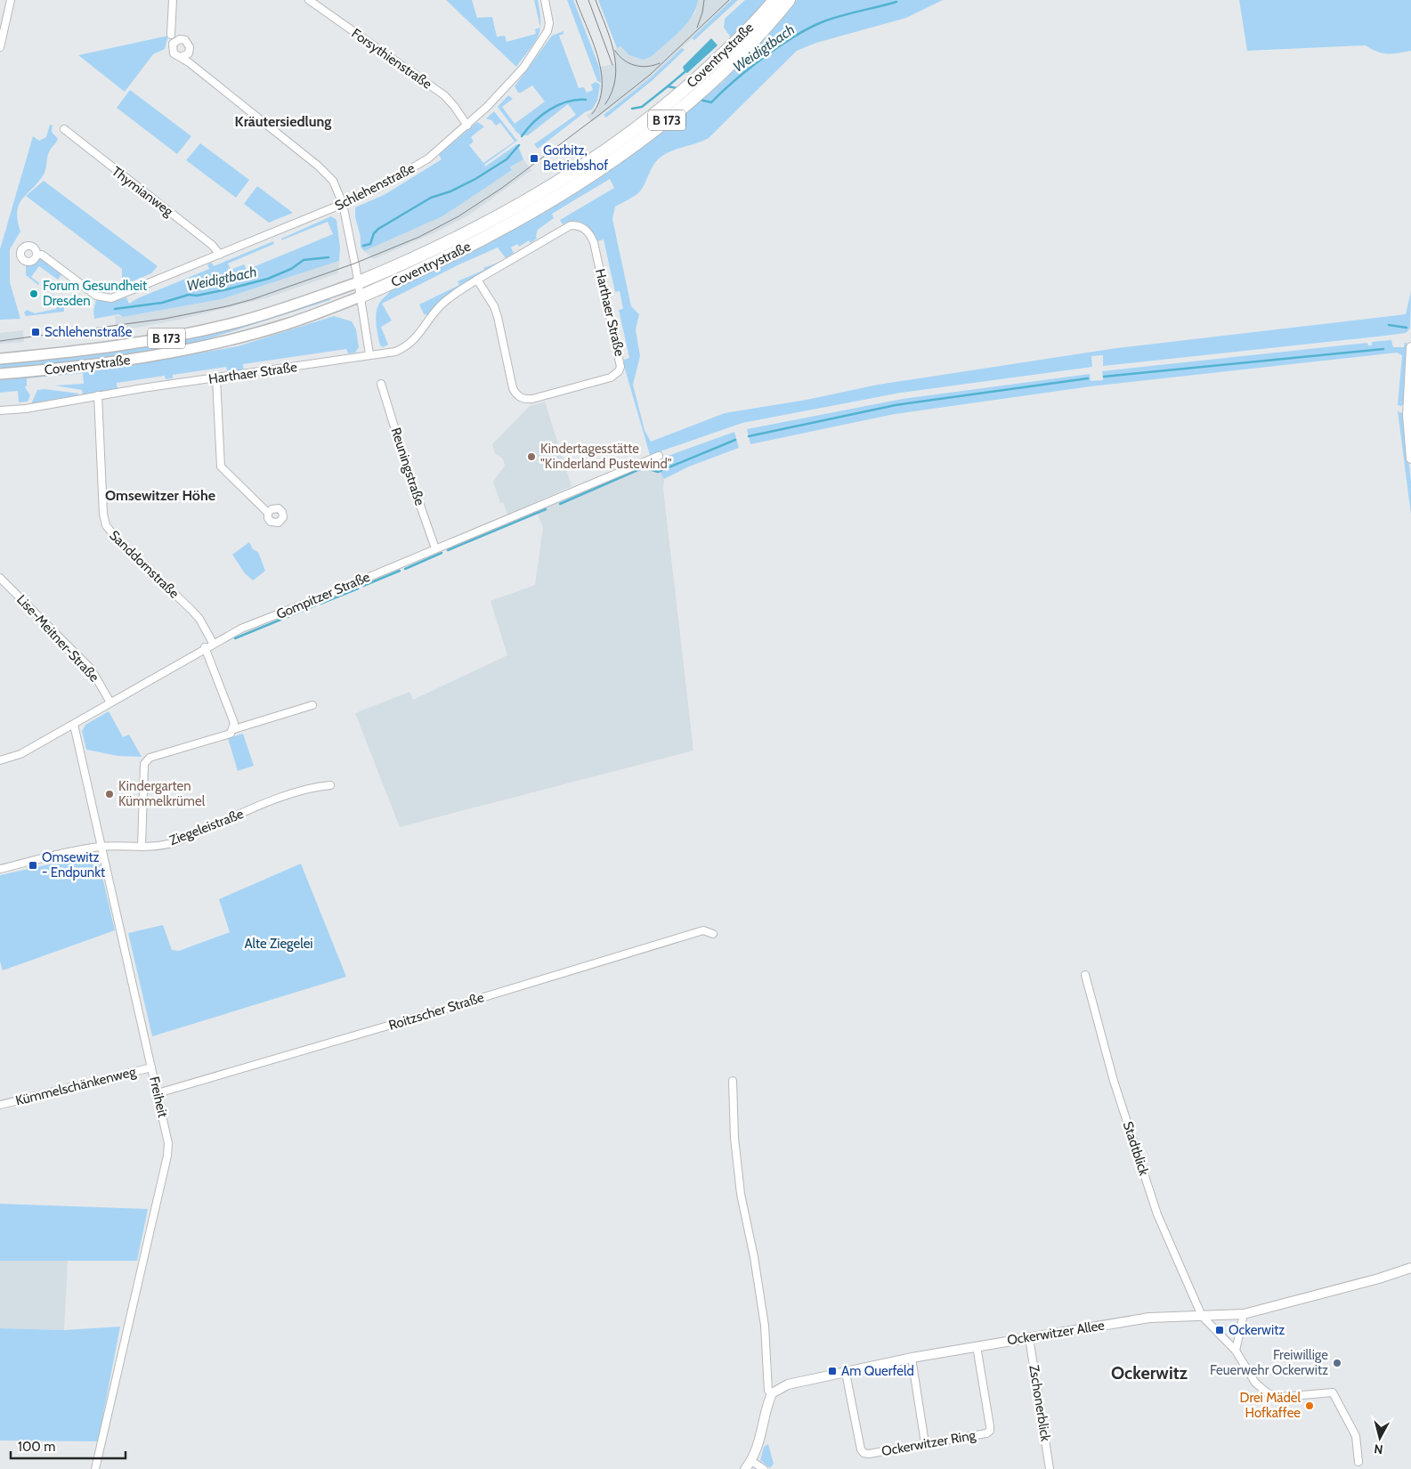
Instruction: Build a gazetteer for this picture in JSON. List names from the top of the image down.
{
  "streets": {
    "highway": ["Coventrystraße", "B 173"],
    "street": [
      "Forsythienstraße",
      "Schlehenstraße",
      "Thymianweg",
      "Harthaer Straße",
      "Reuningstraße",
      "Sanddornstraße",
      "Gompitzer Straße",
      "Lise-Meitner-Straße",
      "Ziegeleistraße",
      "Roitzscher Straße",
      "Kümmelschänkenweg",
      "Freiheit",
      "Stadtblick",
      "Ockerwitzer Allee",
      "Zschonerblick",
      "Ockerwitzer Ring"
    ]
  },
  "crossings": [
    ["Forsythienstraße", "Schlehenstraße"],
    ["Schlehenstraße", "Thymianweg"],
    ["Harthaer Straße", "Sanddornstraße"],
    ["Reuningstraße", "Gompitzer Straße"],
    ["Sanddornstraße", "Gompitzer Straße"],
    ["Gompitzer Straße", "Lise-Meitner-Straße"],
    ["Gompitzer Straße", "Freiheit"],
    ["Ziegeleistraße", "Freiheit"],
    ["Roitzscher Straße", "Freiheit"],
    ["Kümmelschänkenweg", "Freiheit"],
    ["Stadtblick", "Ockerwitzer Allee"],
    ["Ockerwitzer Allee", "Zschonerblick"],
    ["Ockerwitzer Allee", "Ockerwitzer Ring"]
  ],
  "districts": ["Kräutersiedlung", "Omsewitzer Höhe", "Ockerwitz"],
  "water": ["Weidigtbach"],
  "parks": ["Alte Ziegelei"],
  "places": {
    "transit": [
      "Gorbitz, Betriebshof",
      "Schlehenstraße",
      "Omsewitz - Endpunkt",
      "Ockerwitz",
      "Am Querfeld"
    ],
    "other": [
      "Forum Gesundheit Dresden",
      "Kindertagesstätte \"Kinderland Pustewind\"",
      "Kindergarten Kümmelkrümel",
      "Freiwillige Feuerwehr Ockerwitz",
      "Drei Mädel Hofkaffee"
    ]
  },
  "scale_bar": "100 m",
  "north": "bottom"
}
